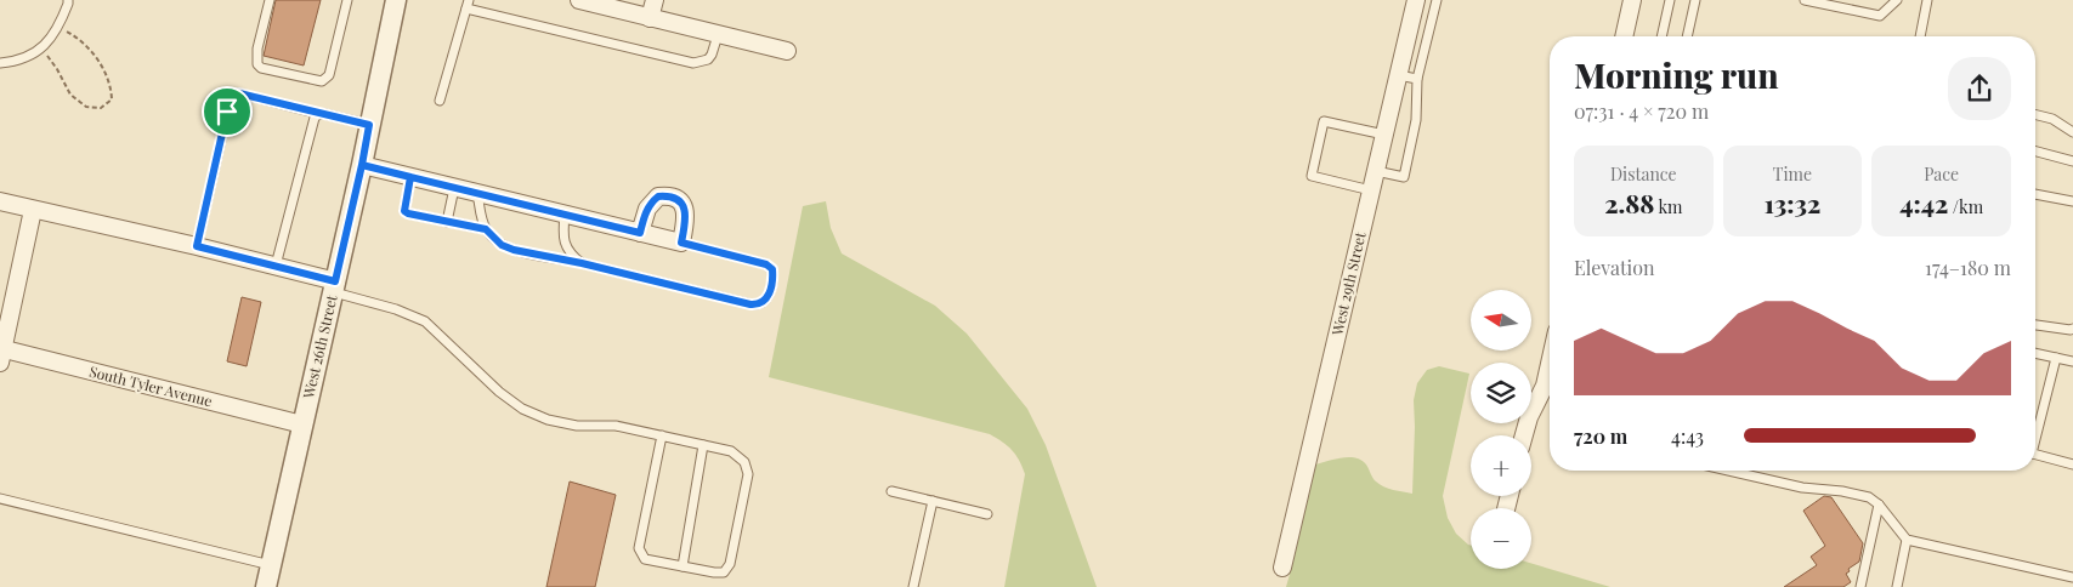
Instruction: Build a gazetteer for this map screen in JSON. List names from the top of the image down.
{
  "streets": {
    "street": ["West 29th Street", "West 26th Street", "South Tyler Avenue"]
  },
  "crossings": [
    ["West 26th Street", "South Tyler Avenue"]
  ],
  "north": "left",
  "page": {
    "heading": ["Morning run", "07:31 · 4 × 720 m"],
    "stats": [
      ["Distance", "2.88 km"],
      ["Time", "13:32"],
      ["Pace", "4:42 /km"]
    ],
    "chart": ["Elevation", "174–180 m"],
    "map_buttons": ["+", "−"],
    "list": [
      {
        "name": "720 m",
        "note": "4:43"
      }
    ]
  }
}
